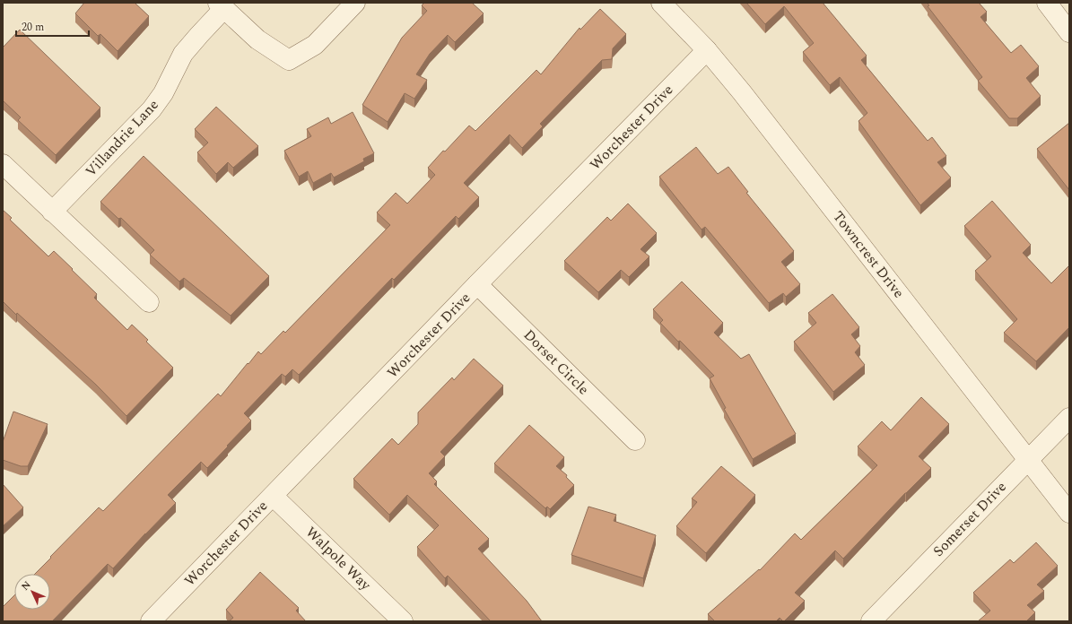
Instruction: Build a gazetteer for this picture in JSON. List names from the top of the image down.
{
  "streets": {
    "street": [
      "Worchester Drive",
      "Villandrie Lane",
      "Towncrest Drive",
      "Dorset Circle",
      "Somerset Drive",
      "Walpole Way"
    ]
  },
  "crossings": [
    ["Worchester Drive", "Towncrest Drive"],
    ["Worchester Drive", "Dorset Circle"],
    ["Worchester Drive", "Walpole Way"],
    ["Towncrest Drive", "Somerset Drive"]
  ],
  "scale_bar": "20 m",
  "north": "top left"
}
